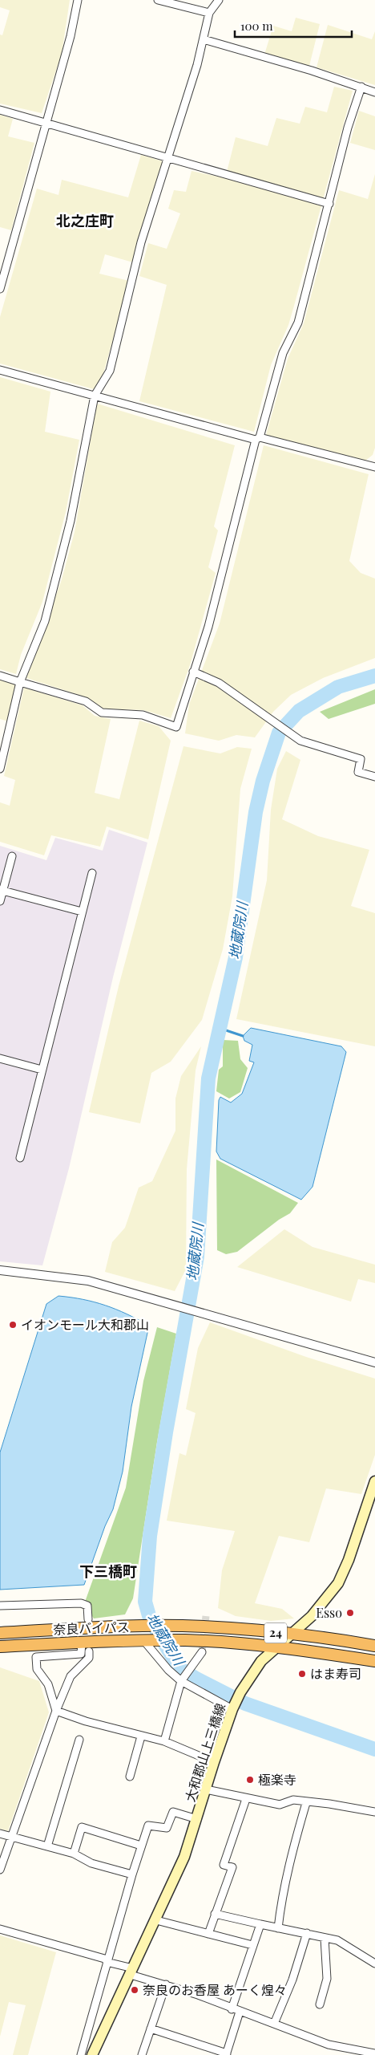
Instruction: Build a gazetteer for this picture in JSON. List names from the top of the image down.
{
  "streets": {
    "highway": ["奈良バイパス", "24"],
    "main road": ["大和郡山上三橋線"]
  },
  "crossings": [
    ["奈良バイパス", "大和郡山上三橋線"]
  ],
  "districts": ["北之庄町", "下三橋町"],
  "water": ["地蔵院川"],
  "places": [
    "イオンモール大和郡山",
    "Esso",
    "はま寿司",
    "極楽寺",
    "奈良のお香屋 あーく煌々"
  ],
  "scale_bar": "100 m"
}
